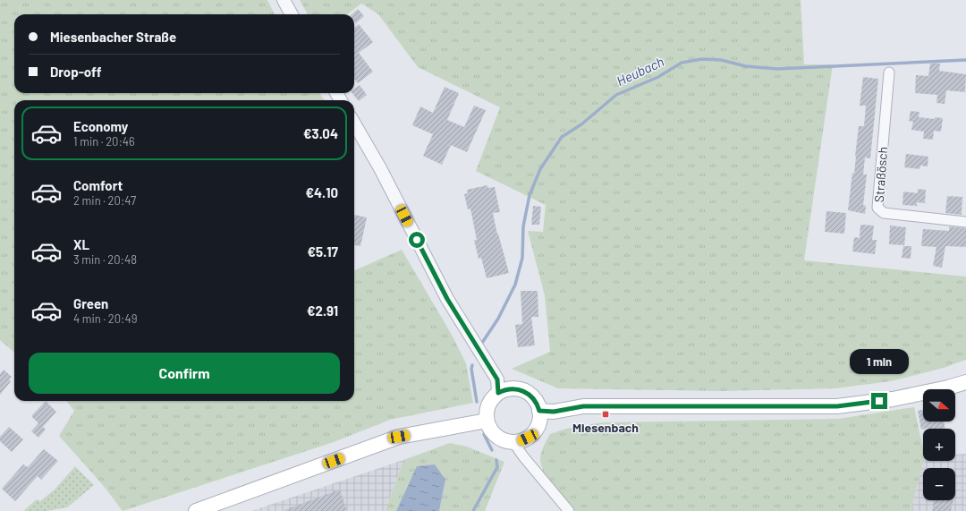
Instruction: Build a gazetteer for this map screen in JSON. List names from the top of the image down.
{
  "streets": {
    "street": ["Straßösch"]
  },
  "water": ["Heubach"],
  "places": {
    "transit": ["Miesenbach"]
  },
  "north": "right",
  "page": {
    "banner": ["Miesenbacher Straße", "Drop-off"],
    "list": [
      {
        "name": "Economy",
        "note": "1 min · 20:46",
        "value": "€3.04"
      },
      {
        "name": "Comfort",
        "note": "2 min · 20:47",
        "value": "€4.10"
      },
      {
        "name": "XL",
        "note": "3 min · 20:48",
        "value": "€5.17"
      },
      {
        "name": "Green",
        "note": "4 min · 20:49",
        "value": "€2.91"
      }
    ],
    "buttons": "Confirm",
    "bubble": "1 min",
    "map_buttons": ["+", "−"]
  }
}
